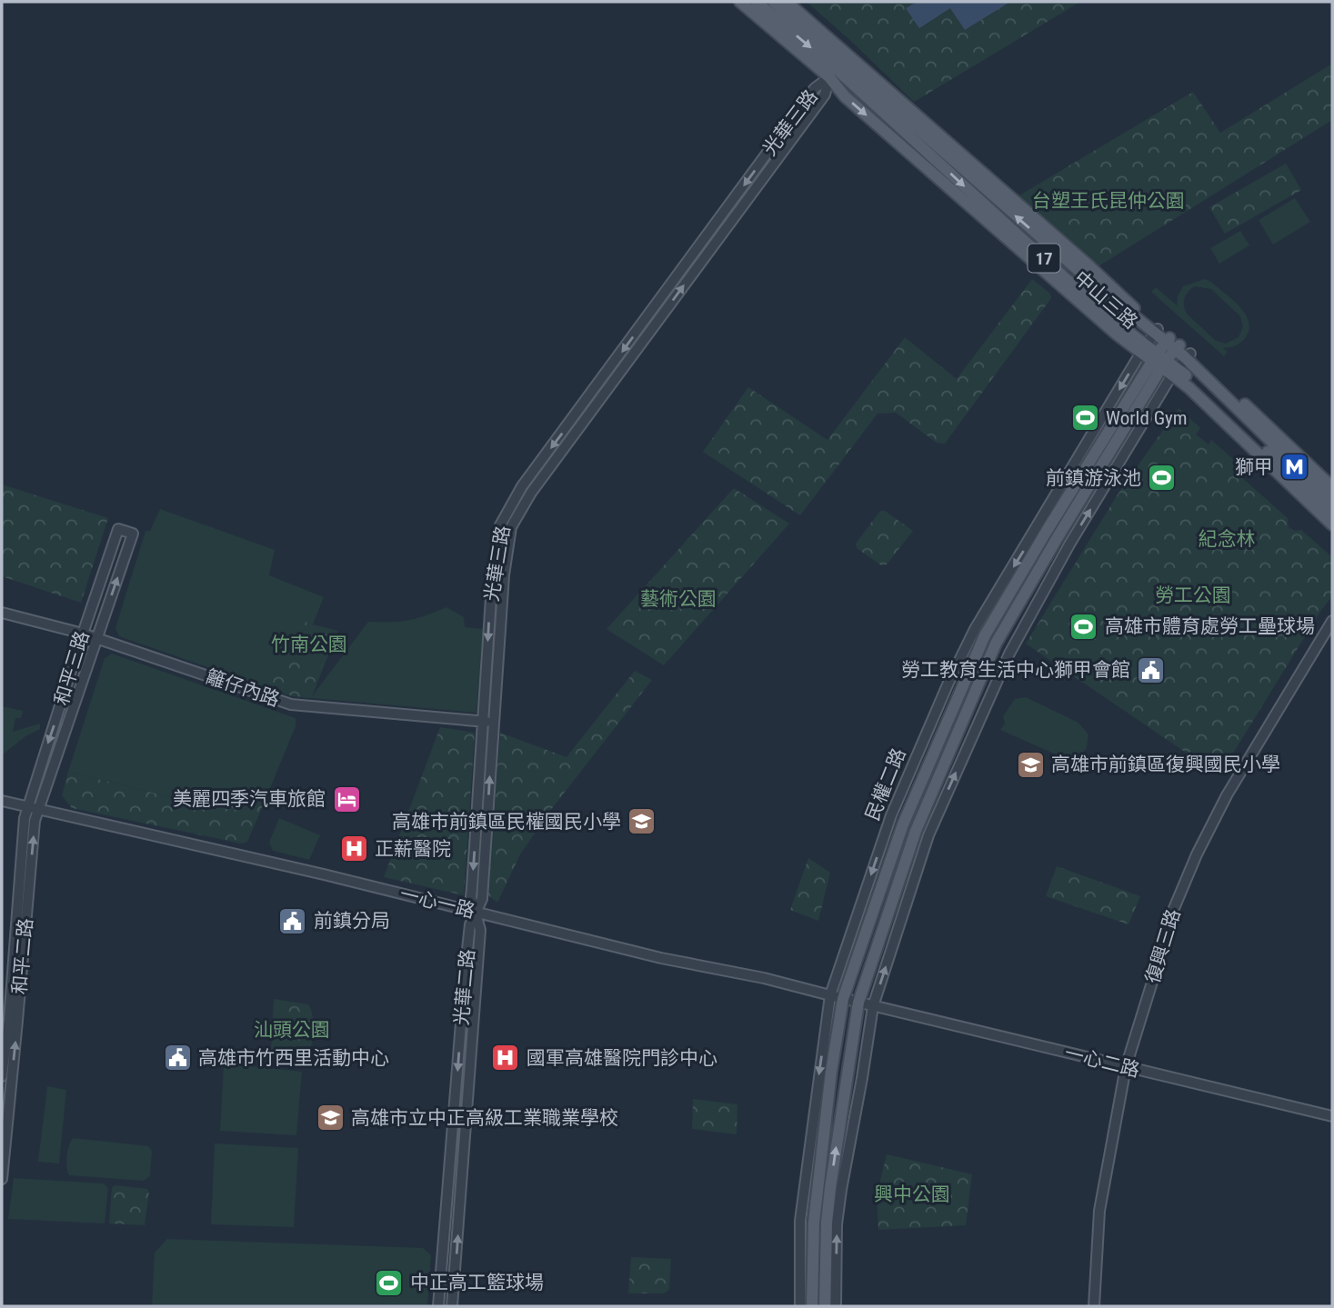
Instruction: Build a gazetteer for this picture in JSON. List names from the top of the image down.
{
  "streets": {
    "main road": ["17", "中山三路", "民權二路"],
    "street": [
      "光華三路",
      "和平三路",
      "籬仔內路",
      "一心一路",
      "復興三路",
      "和平二路",
      "光華二路",
      "一心二路"
    ]
  },
  "crossings": [
    ["光華三路", "中山三路"],
    ["光華三路", "籬仔內路"],
    ["光華三路", "一心一路"],
    ["光華三路", "光華二路"],
    ["中山三路", "民權二路"],
    ["和平三路", "籬仔內路"],
    ["和平三路", "一心一路"],
    ["和平三路", "和平二路"],
    ["民權二路", "一心一路"],
    ["一心一路", "和平二路"],
    ["一心一路", "光華二路"],
    ["一心一路", "一心二路"],
    ["復興三路", "一心二路"]
  ],
  "parks": [
    "台塑王氏昆仲公園",
    "紀念林",
    "勞工公園",
    "藝術公園",
    "竹南公園",
    "汕頭公園",
    "興中公園"
  ],
  "places": {
    "sports": [
      "World Gym",
      "前鎮游泳池",
      "高雄市體育處勞工壘球場",
      "中正高工籃球場"
    ],
    "metro station": ["獅甲"],
    "public building": ["勞工教育生活中心獅甲會館", "前鎮分局", "高雄市竹西里活動中心"],
    "school or university": ["高雄市前鎮區復興國民小學", "高雄市前鎮區民權國民小學", "高雄市立中正高級工業職業學校"],
    "hotel": ["美麗四季汽車旅館"],
    "hospital": ["正薪醫院", "國軍高雄醫院門診中心"]
  }
}
